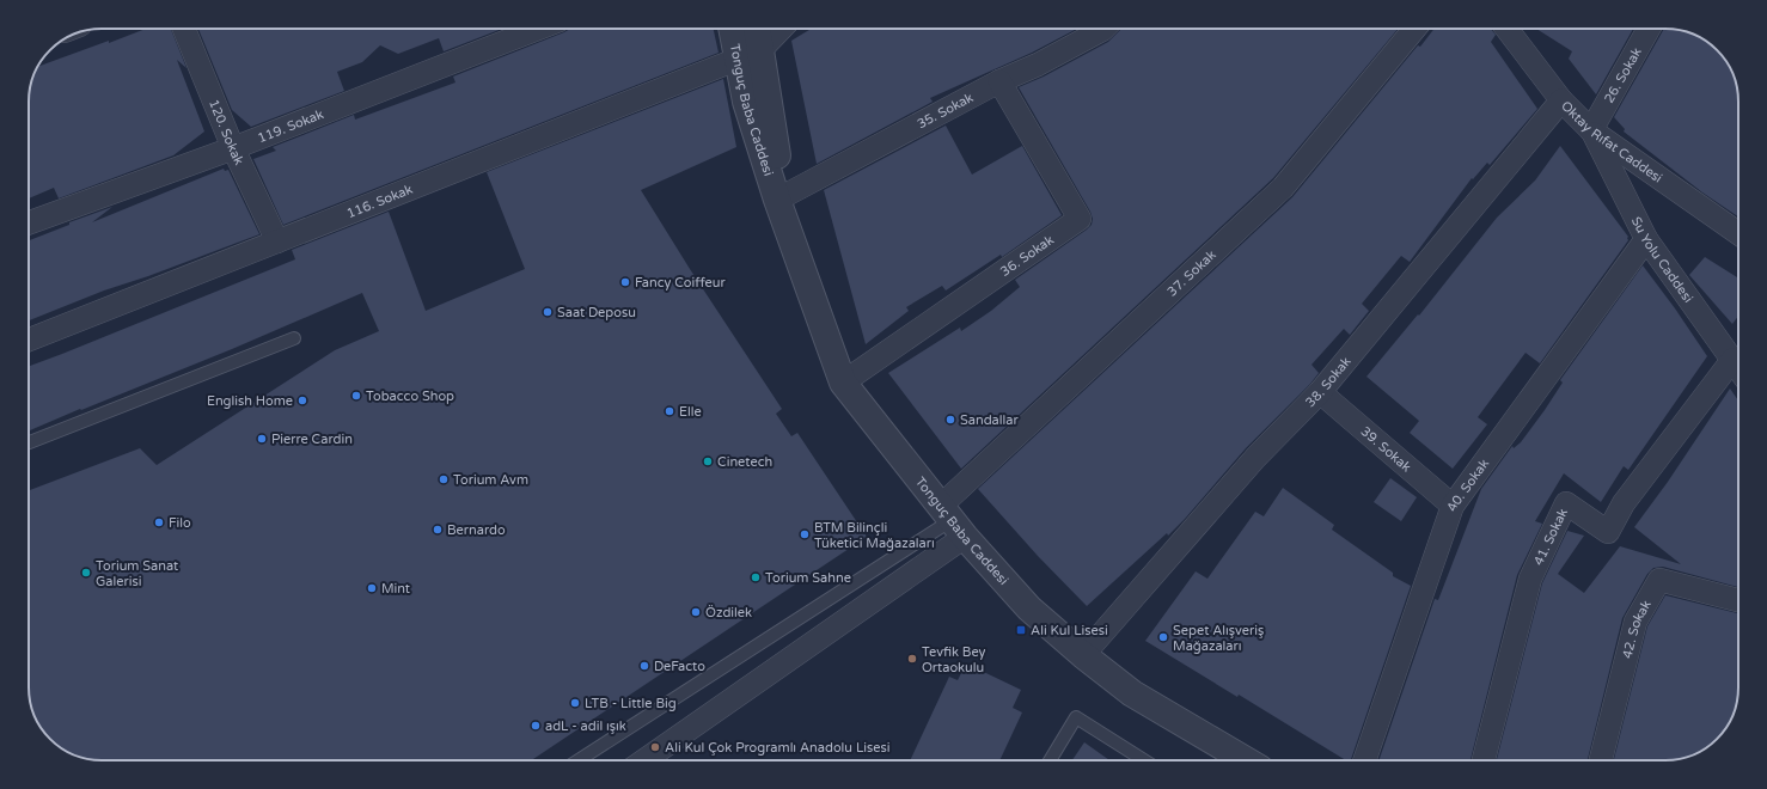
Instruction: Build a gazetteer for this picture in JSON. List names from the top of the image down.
{
  "streets": {
    "street": [
      "26. Sokak",
      "Tonguç Baba Caddesi",
      "35. Sokak",
      "119. Sokak",
      "120. Sokak",
      "Oktay Rıfat Caddesi",
      "116. Sokak",
      "36. Sokak",
      "Su Yolu Caddesi",
      "37. Sokak",
      "38. Sokak",
      "39. Sokak",
      "40. Sokak",
      "41. Sokak",
      "42. Sokak"
    ]
  },
  "crossings": [
    ["26. Sokak", "Oktay Rıfat Caddesi"],
    ["26. Sokak", "Su Yolu Caddesi"],
    ["Tonguç Baba Caddesi", "35. Sokak"],
    ["Tonguç Baba Caddesi", "116. Sokak"],
    ["Tonguç Baba Caddesi", "36. Sokak"],
    ["Tonguç Baba Caddesi", "37. Sokak"],
    ["Tonguç Baba Caddesi", "38. Sokak"],
    ["35. Sokak", "36. Sokak"],
    ["119. Sokak", "120. Sokak"],
    ["120. Sokak", "116. Sokak"],
    ["Oktay Rıfat Caddesi", "Su Yolu Caddesi"],
    ["Oktay Rıfat Caddesi", "38. Sokak"],
    ["Su Yolu Caddesi", "40. Sokak"],
    ["Su Yolu Caddesi", "41. Sokak"],
    ["38. Sokak", "39. Sokak"],
    ["39. Sokak", "40. Sokak"]
  ],
  "places": {
    "other": [
      "Fancy Coiffeur",
      "Saat Deposu",
      "Tobacco Shop",
      "English Home",
      "Elle",
      "Sandallar",
      "Pierre Cardin",
      "Cinetech",
      "Torium Avm",
      "Filo",
      "Bernardo",
      "BTM Bilinçli Tüketici Mağazaları",
      "Torium Sanat Galerisi",
      "Torium Sahne",
      "Mint",
      "Özdilek",
      "Sepet Alışveriş Mağazaları",
      "Tevfik Bey Ortaokulu",
      "DeFacto",
      "LTB - Little Big",
      "adL - adil ışık",
      "Ali Kul Çok Programlı Anadolu Lisesi"
    ],
    "transit": ["Ali Kul Lisesi"]
  }
}
